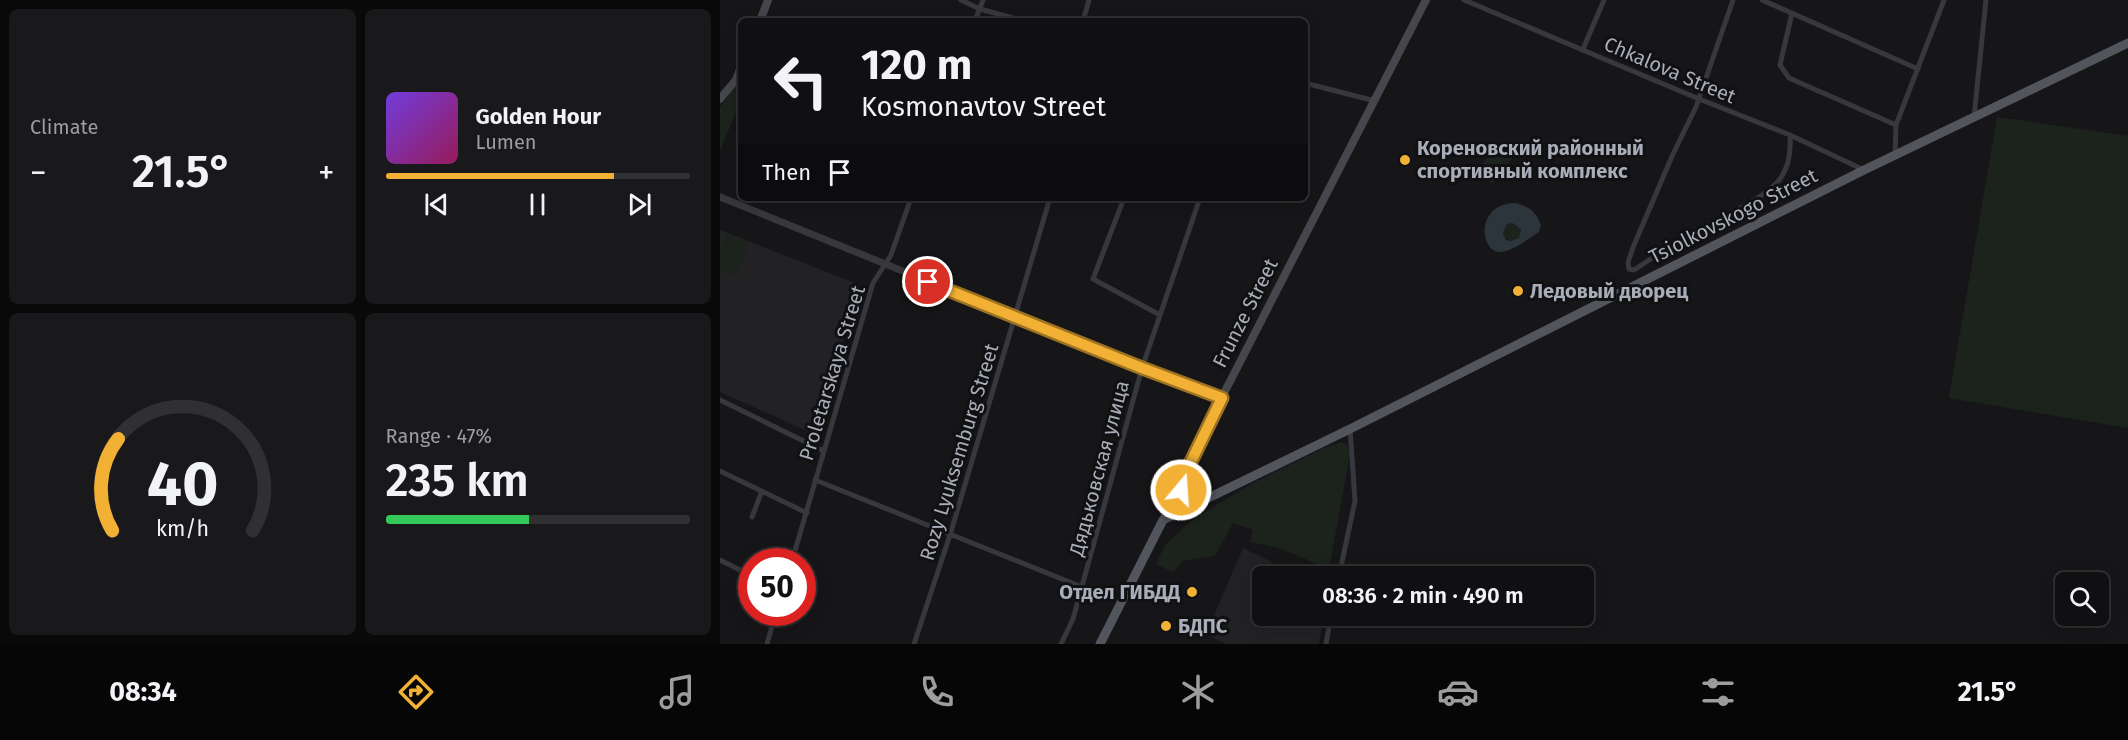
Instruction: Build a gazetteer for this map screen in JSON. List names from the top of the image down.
{
  "streets": {
    "main road": ["Tsiolkovskogo Street", "Frunze Street"],
    "street": [
      "Chkalova Street",
      "Proletarskaya Street",
      "Rozy Lyuksemburg Street",
      "Дядьковская улица"
    ]
  },
  "crossings": [
    ["Chkalova Street", "Tsiolkovskogo Street"],
    ["Tsiolkovskogo Street", "Frunze Street"]
  ],
  "places": [
    "Кореновский районный спортивный комплекс",
    "Ледовый дворец",
    "Отдел ГИБДД",
    "БДПС"
  ],
  "page": {
    "tile": [
      "Climate",
      ["Range · 47%", "235 km"]
    ],
    "turn": ["120 m", "Kosmonavtov Street"],
    "song": ["Golden Hour", "Lumen"],
    "then": "Then",
    "heat": ["−", "21.5°", "+"],
    "limit": "50",
    "trip": "08:36 · 2 min · 490 m",
    "tabs": ["08:34", "21.5°"],
    "gauge": ["40", "km/h"]
  }
}
